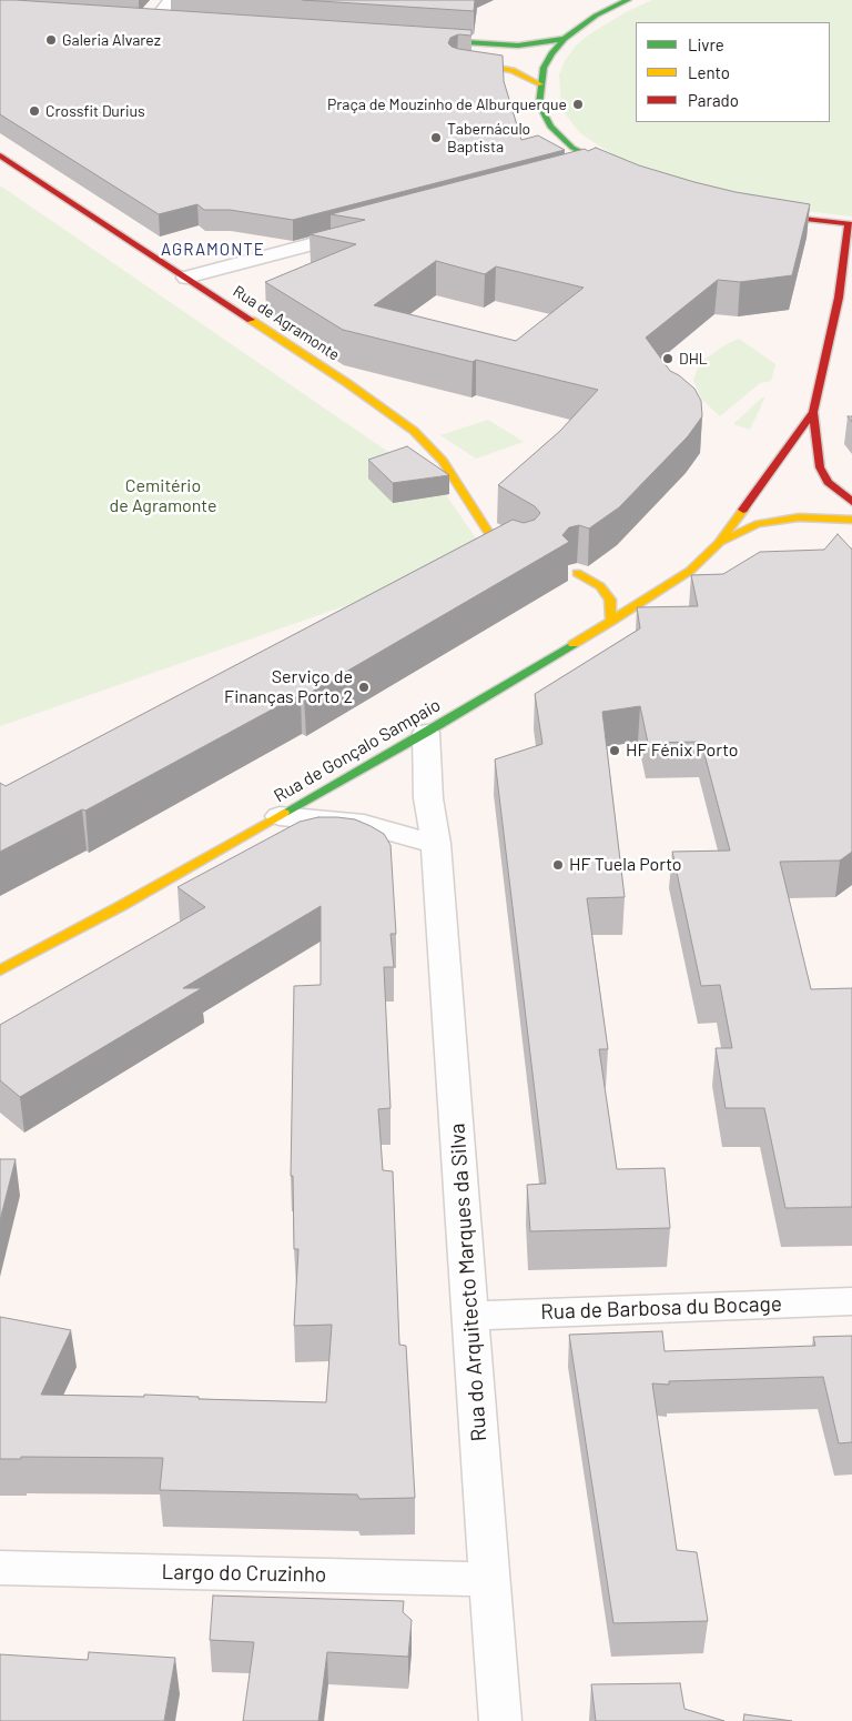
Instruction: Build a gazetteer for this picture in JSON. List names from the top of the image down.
{
  "streets": {
    "main road": ["Rua de Agramonte", "Rua de Gonçalo Sampaio"],
    "street": ["Rua do Arquitecto Marques da Silva", "Rua de Barbosa du Bocage", "Largo do Cruzinho"]
  },
  "crossings": [
    ["Rua de Gonçalo Sampaio", "Rua do Arquitecto Marques da Silva"],
    ["Rua do Arquitecto Marques da Silva", "Rua de Barbosa du Bocage"],
    ["Rua do Arquitecto Marques da Silva", "Largo do Cruzinho"]
  ],
  "districts": ["AGRAMONTE"],
  "parks": ["Cemitério de Agramonte"],
  "places": [
    "Galeria Alvarez",
    "Praça de Mouzinho de Alburquerque",
    "Crossfit Durius",
    "Tabernáculo Baptista",
    "DHL",
    "Serviço de Finanças Porto 2",
    "HF Fénix Porto",
    "HF Tuela Porto"
  ],
  "legend": ["Livre", "Lento", "Parado"]
}
